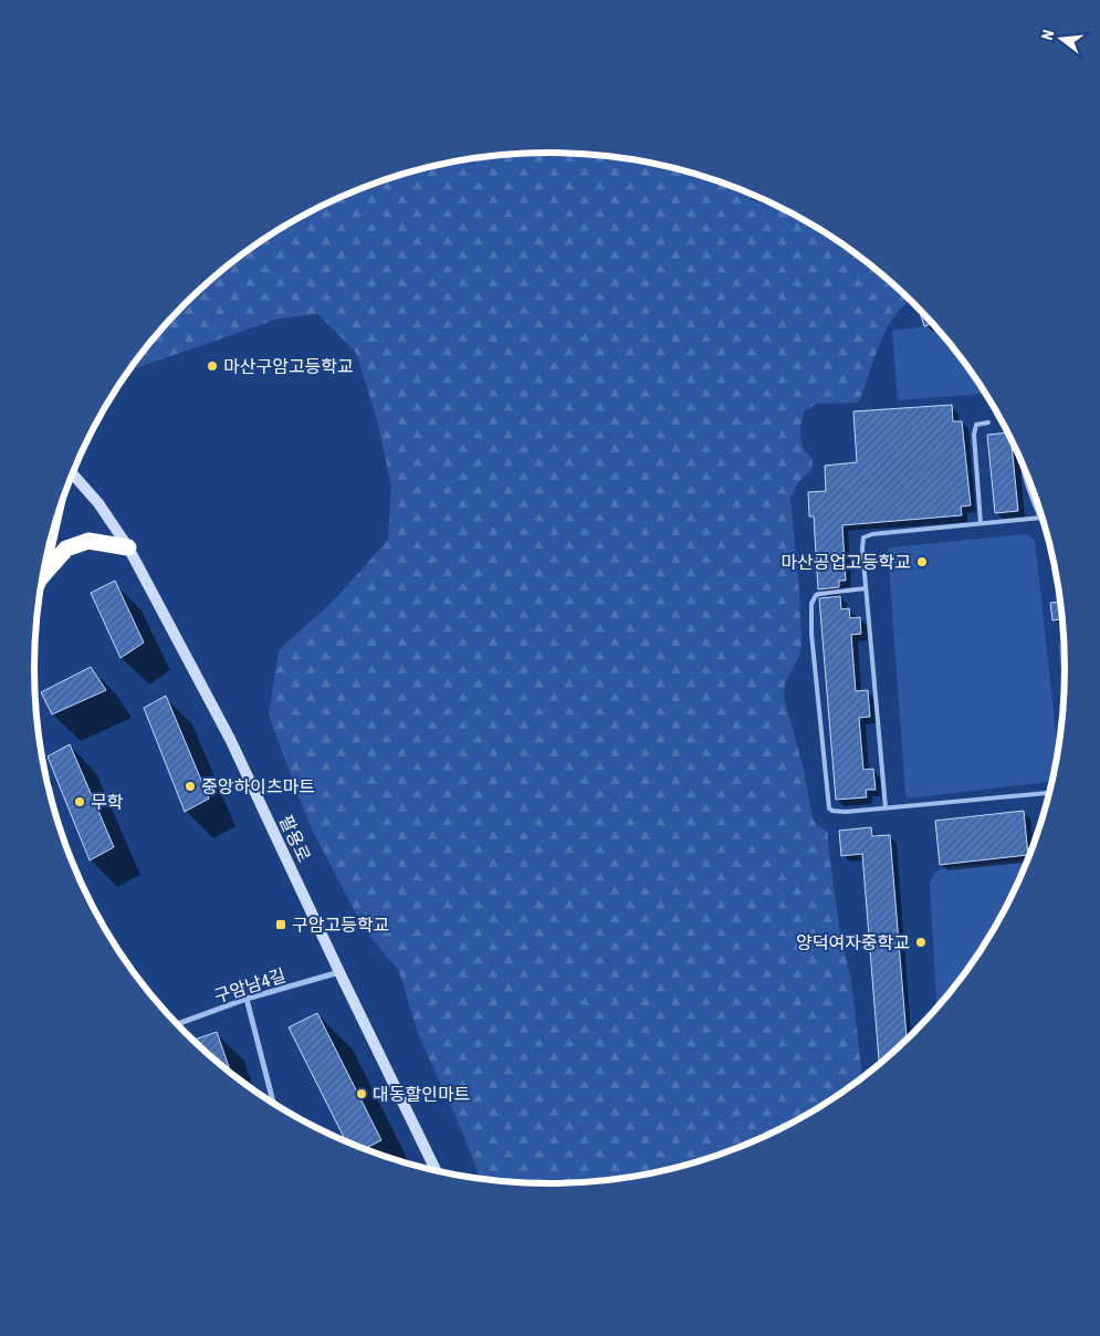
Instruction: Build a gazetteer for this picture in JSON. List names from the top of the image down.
{
  "streets": {
    "main road": ["팔용로"],
    "street": ["구암남4길"]
  },
  "crossings": [
    ["팔용로", "구암남4길"]
  ],
  "places": {
    "other": [
      "마산구암고등학교",
      "마산공업고등학교",
      "중앙하이츠마트",
      "무학",
      "양덕여자중학교",
      "대동할인마트"
    ],
    "transit": ["구암고등학교"]
  },
  "north": "left"
}
